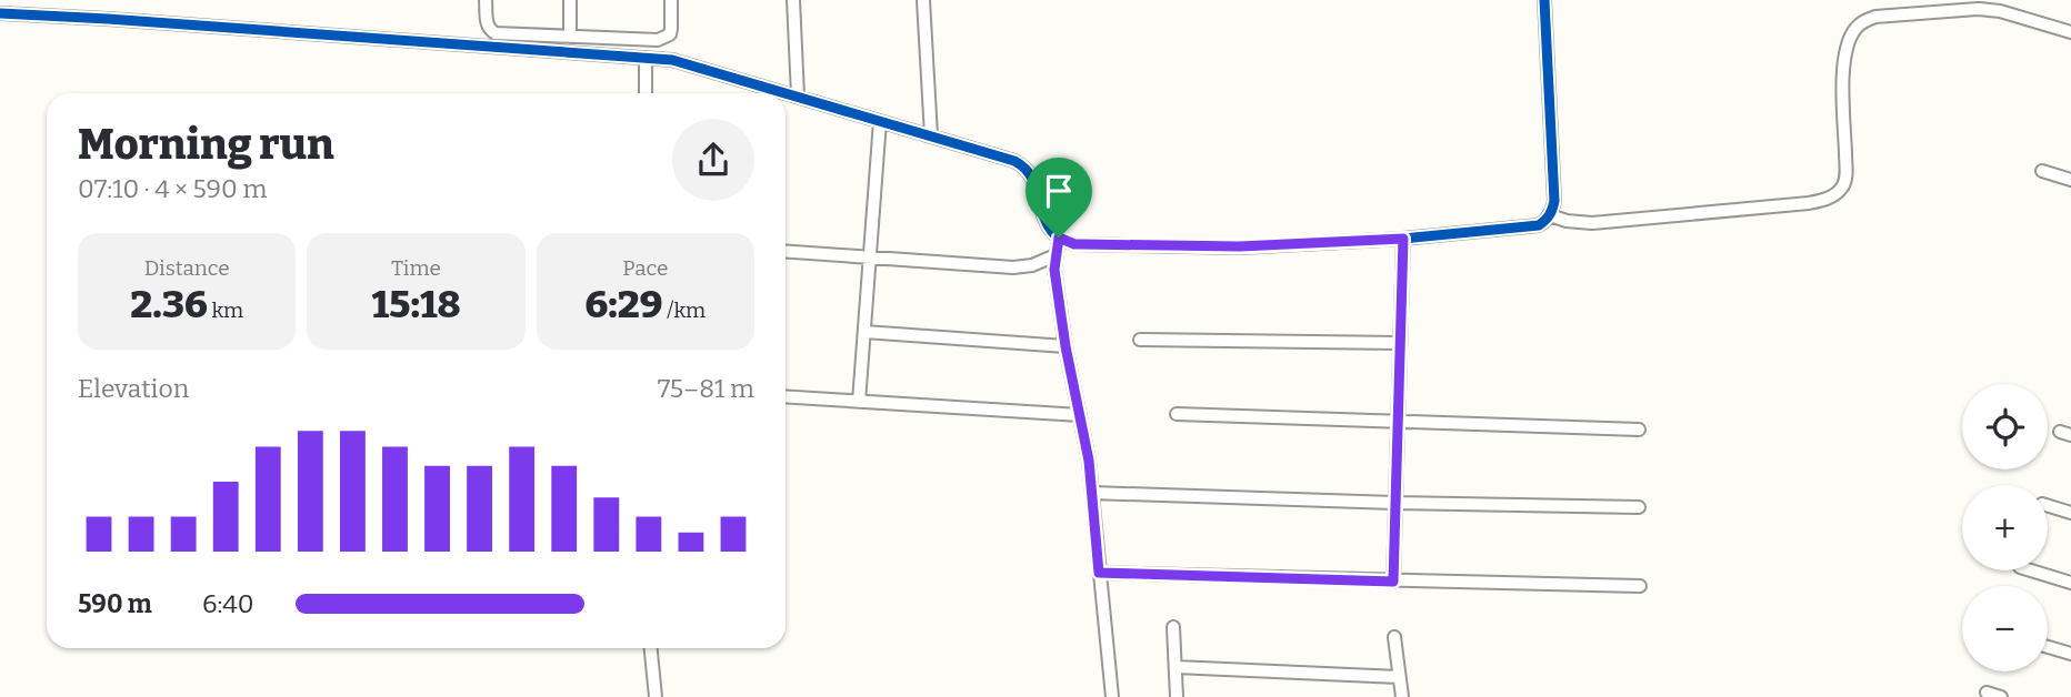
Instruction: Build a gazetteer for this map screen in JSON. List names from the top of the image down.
{
  "page": {
    "heading": ["Morning run", "07:10 · 4 × 590 m"],
    "stats": [
      ["Distance", "2.36 km"],
      ["Time", "15:18"],
      ["Pace", "6:29 /km"]
    ],
    "chart": ["Elevation", "75–81 m"],
    "map_buttons": ["+", "−"],
    "list": [
      {
        "name": "590 m",
        "note": "6:40"
      }
    ]
  }
}
